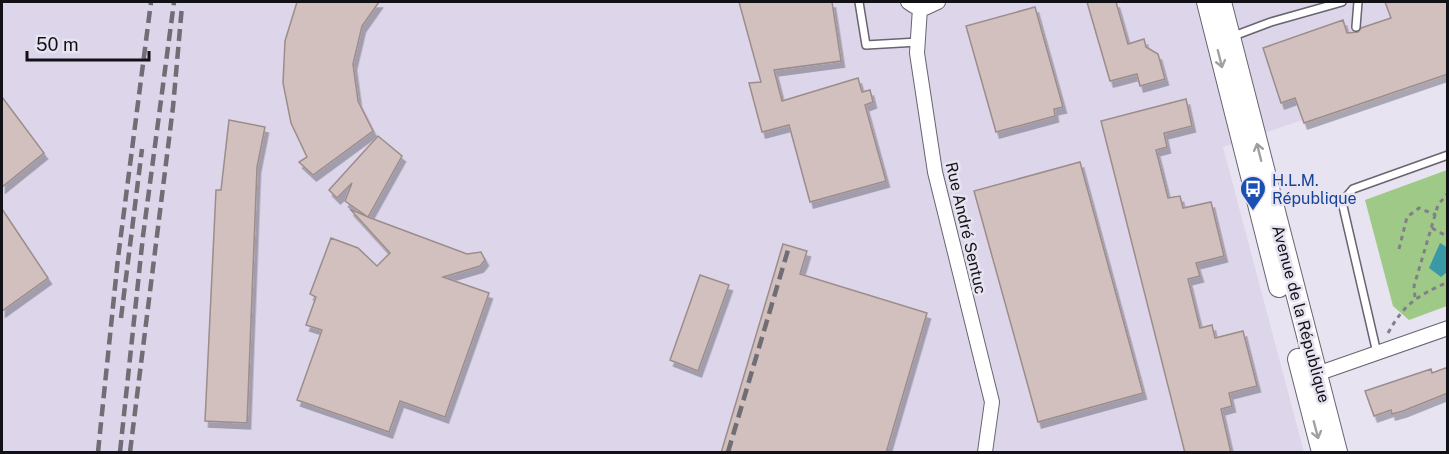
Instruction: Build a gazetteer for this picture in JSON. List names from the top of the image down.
{
  "streets": {
    "main road": ["Avenue de la République"],
    "street": ["Rue André Sentuc"]
  },
  "places": {
    "bus stop": ["H.L.M. République"]
  },
  "scale_bar": "50 m"
}
